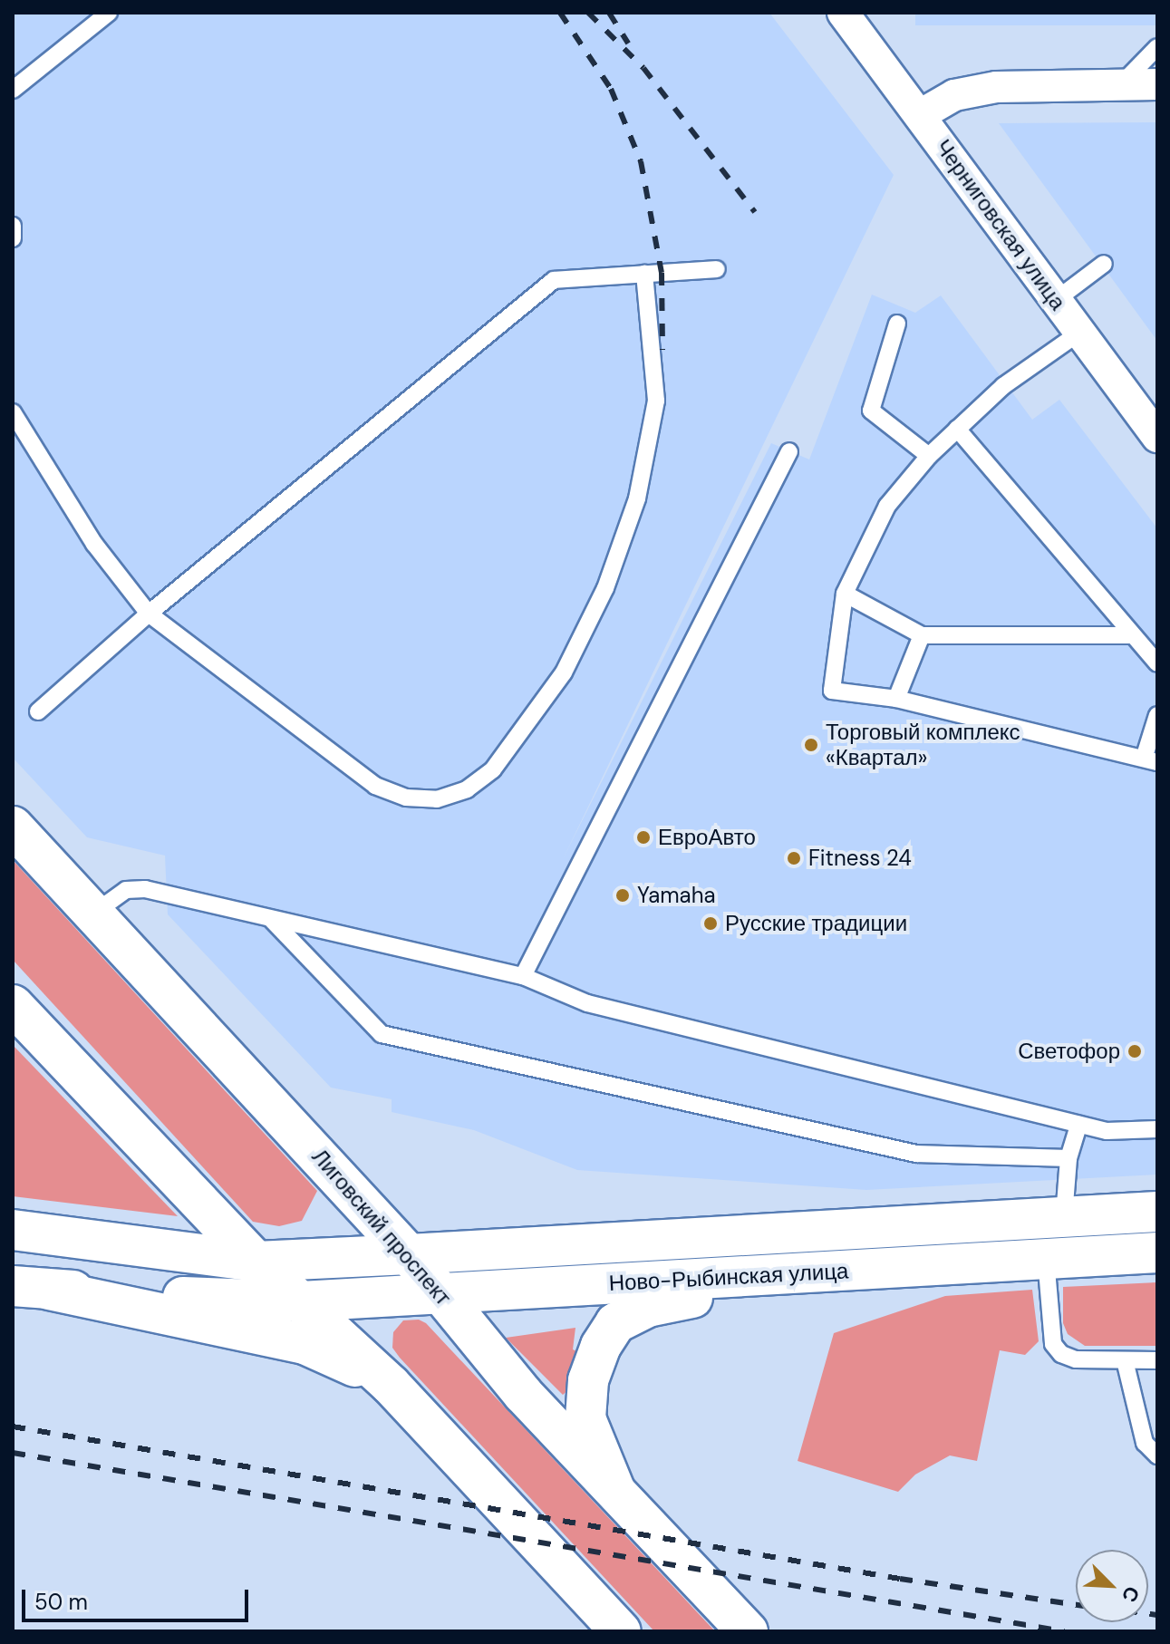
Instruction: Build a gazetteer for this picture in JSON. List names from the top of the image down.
{
  "streets": {
    "main road": ["Лиговский проспект", "Ново-Рыбинская улица"],
    "street": ["Черниговская улица"]
  },
  "crossings": [
    ["Лиговский проспект", "Ново-Рыбинская улица"]
  ],
  "places": [
    "Торговый комплекс «Квартал»",
    "ЕвроАвто",
    "Fitness 24",
    "Yamaha",
    "Русские традиции",
    "Светофор"
  ],
  "scale_bar": "50 m",
  "north": "bottom right"
}
